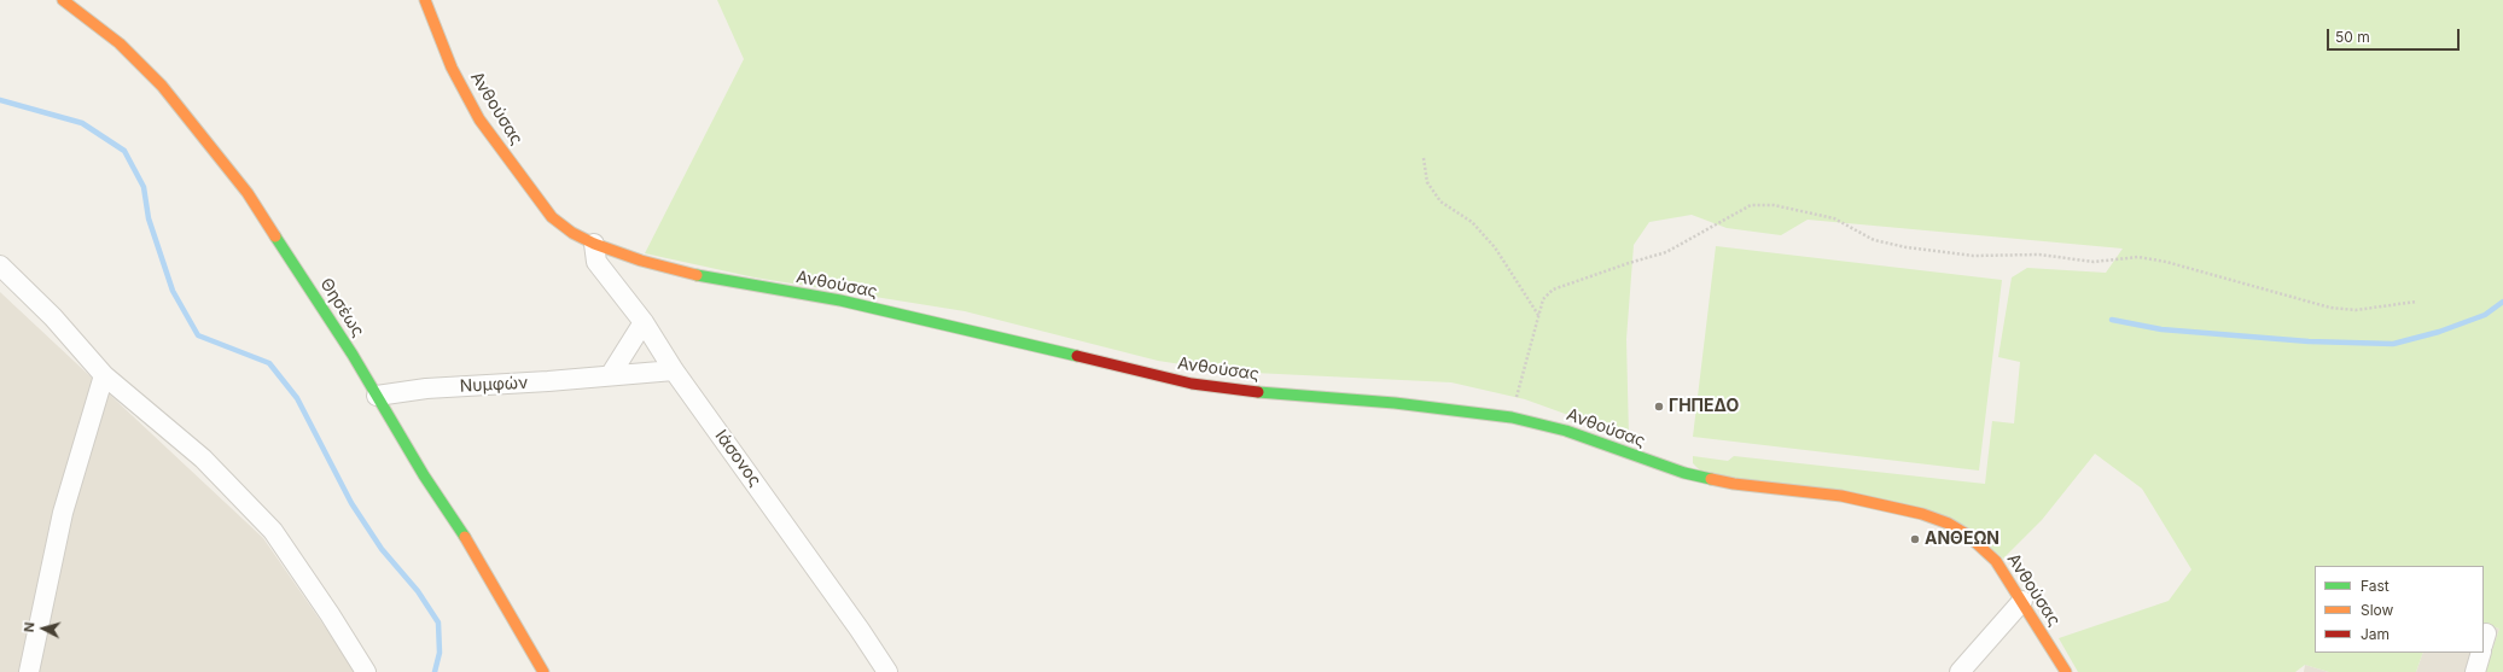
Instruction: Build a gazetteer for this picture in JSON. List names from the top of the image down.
{
  "streets": {
    "street": [
      "Ανθούσας",
      "Θησέως",
      "Νυμφών",
      "Ιάσονος"
    ]
  },
  "crossings": [
    ["Ανθούσας", "Ιάσονος"],
    ["Θησέως", "Νυμφών"],
    ["Νυμφών", "Ιάσονος"]
  ],
  "places": ["ΓΗΠΕΔΟ", "ΑΝΘΕΩΝ"],
  "legend": ["Fast", "Slow", "Jam"],
  "scale_bar": "50 m",
  "north": "left"
}
